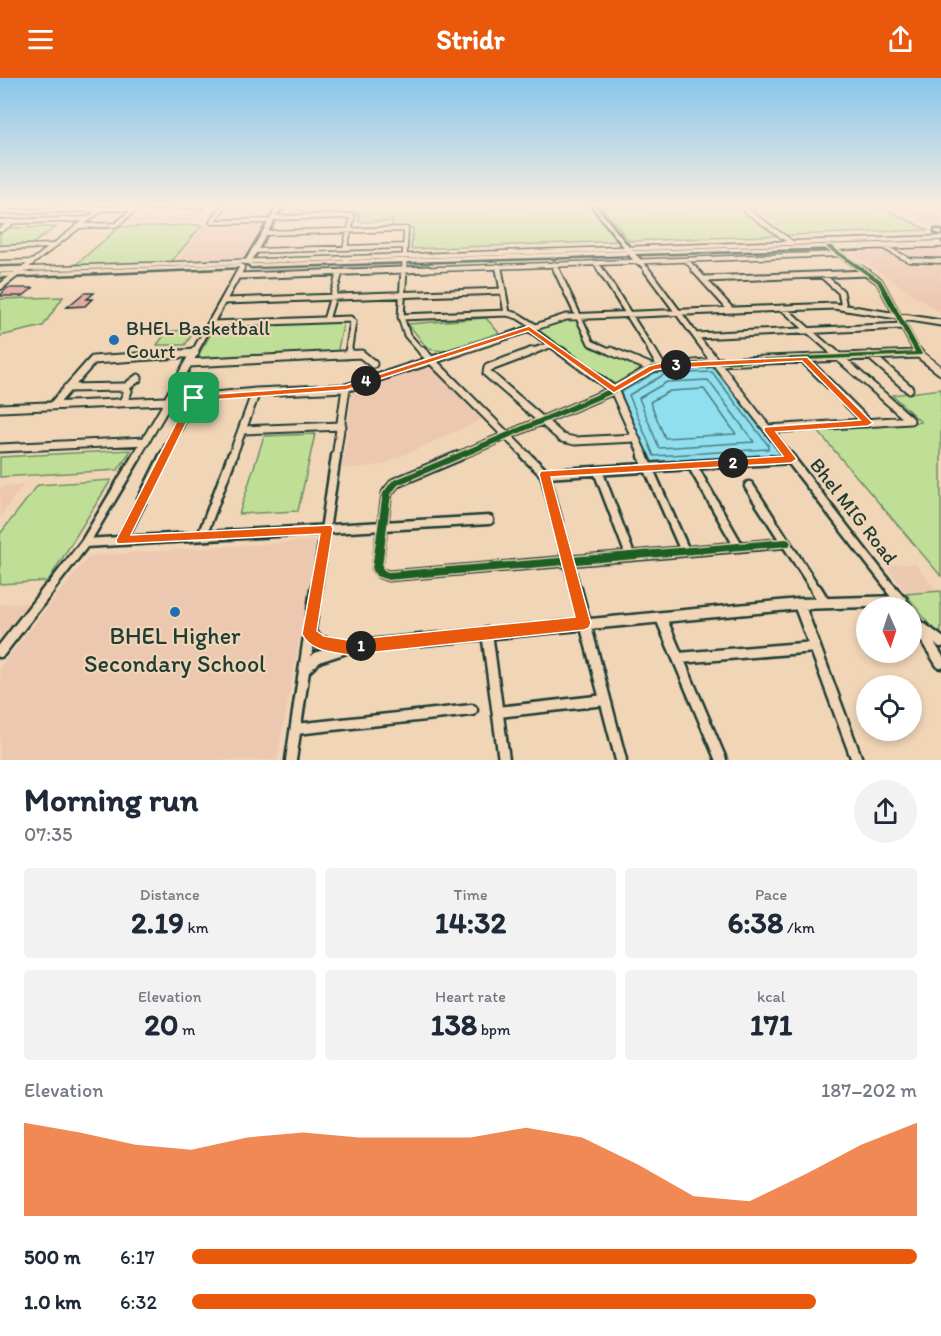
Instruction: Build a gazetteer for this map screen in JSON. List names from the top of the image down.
{
  "streets": {
    "street": ["Bhel MIG Road"]
  },
  "places": ["BHEL Basketball Court", "BHEL Higher Secondary School"],
  "north": "bottom",
  "page": {
    "header": "Stridr",
    "pins": [
      "3",
      "4",
      "2",
      "1"
    ],
    "heading": ["Morning run", "07:35"],
    "stats": [
      ["Distance", "2.19 km"],
      ["Time", "14:32"],
      ["Pace", "6:38 /km"],
      ["Elevation", "20 m"],
      ["Heart rate", "138 bpm"],
      ["kcal", "171"]
    ],
    "chart": ["Elevation", "187–202 m"],
    "list": [
      {
        "name": "500 m",
        "note": "6:17"
      },
      {
        "name": "1.0 km",
        "note": "6:32"
      }
    ]
  }
}
